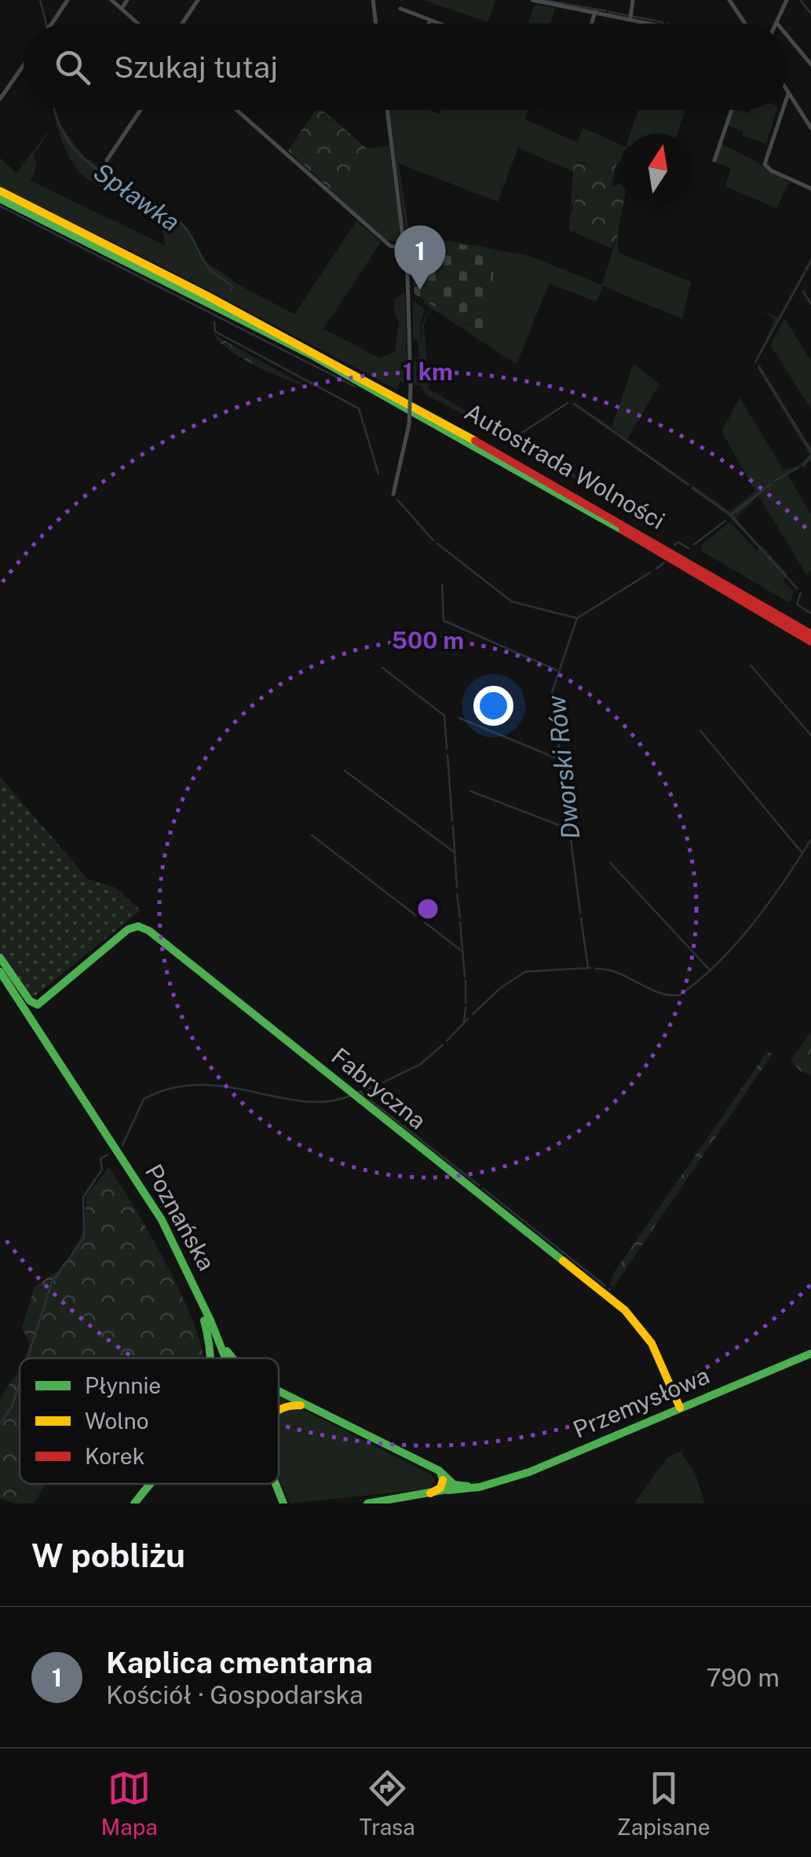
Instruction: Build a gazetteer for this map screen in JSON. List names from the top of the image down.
{
  "streets": {
    "main road": [
      "Autostrada Wolności",
      "Fabryczna",
      "Poznańska",
      "Przemysłowa"
    ]
  },
  "crossings": [
    ["Fabryczna", "Przemysłowa"]
  ],
  "water": ["Spławka", "Dworski Rów"],
  "legend": ["Płynnie", "Wolno", "Korek"],
  "north": "top",
  "page": {
    "search": "Szukaj tutaj",
    "pins": "1",
    "heading": "W pobliżu",
    "list": [
      {
        "mark": "1",
        "name": "Kaplica cmentarna",
        "note": "Kościół · Gospodarska",
        "value": "790 m"
      }
    ],
    "nav": ["Mapa", "Trasa", "Zapisane"]
  },
  "rings": ["1 km", "500 m"]
}
